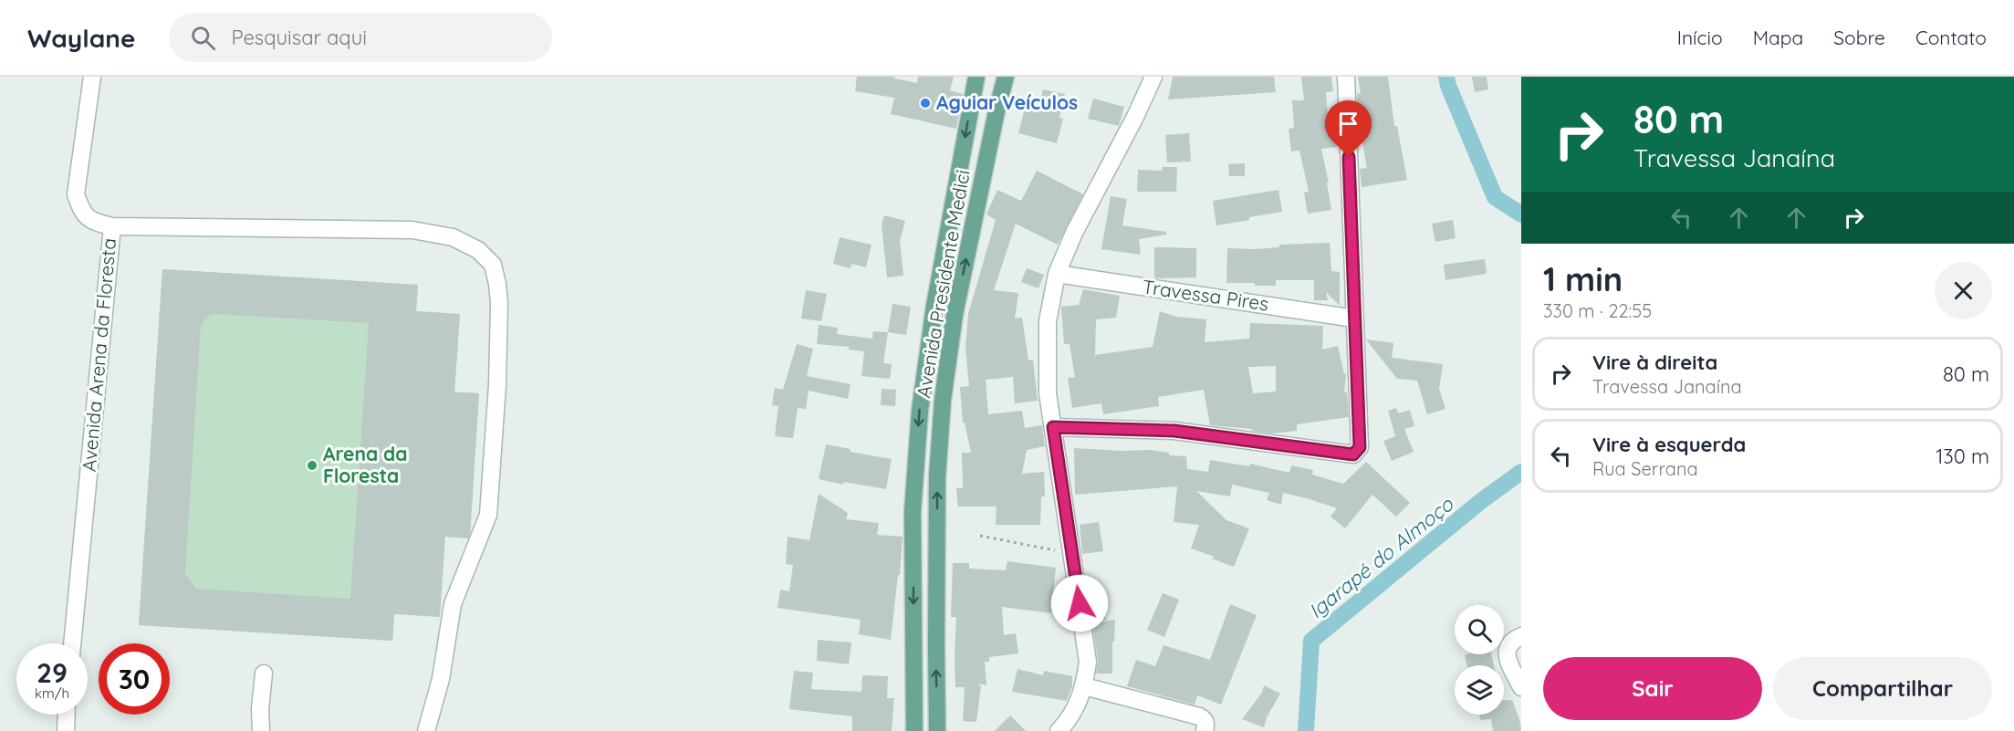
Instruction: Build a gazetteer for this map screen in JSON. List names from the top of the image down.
{
  "streets": {
    "main road": ["Avenida Presidente Medici"],
    "street": ["Travessa Pires", "Avenida Arena da Floresta"]
  },
  "water": ["Igarapé do Almoço"],
  "places": ["Aguiar Veículos", "Arena da Floresta"],
  "page": {
    "header": "Waylane",
    "search": "Pesquisar aqui",
    "nav": [
      "Início",
      "Mapa",
      "Sobre",
      "Contato"
    ],
    "turn": ["80 m", "Travessa Janaína"],
    "heading": ["1 min", "330 m · 22:55"],
    "list": [
      {
        "name": "Vire à direita",
        "note": "Travessa Janaína",
        "value": "80 m"
      },
      {
        "name": "Vire à esquerda",
        "note": "Rua Serrana",
        "value": "130 m"
      }
    ],
    "speed": "29 km/h",
    "limit": "30",
    "buttons": ["Sair", "Compartilhar"]
  }
}
